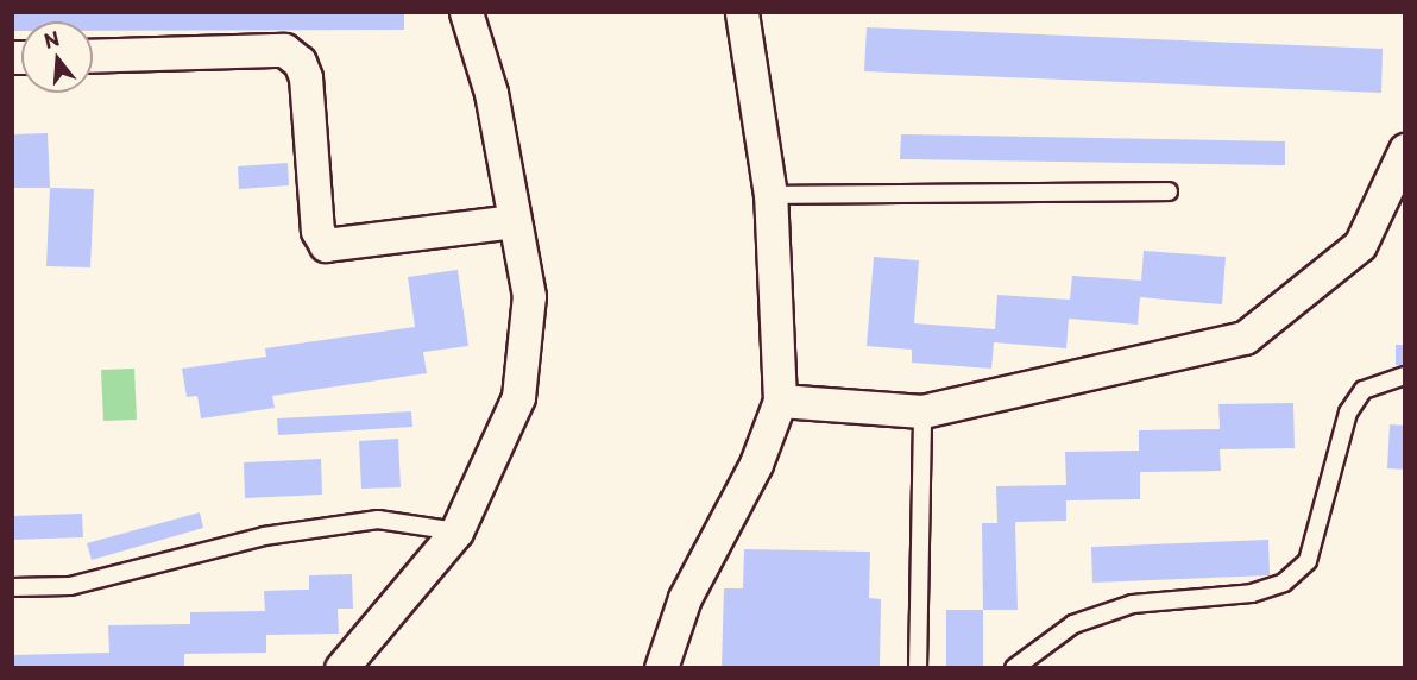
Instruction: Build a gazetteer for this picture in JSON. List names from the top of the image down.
{
  "north": "top"
}
